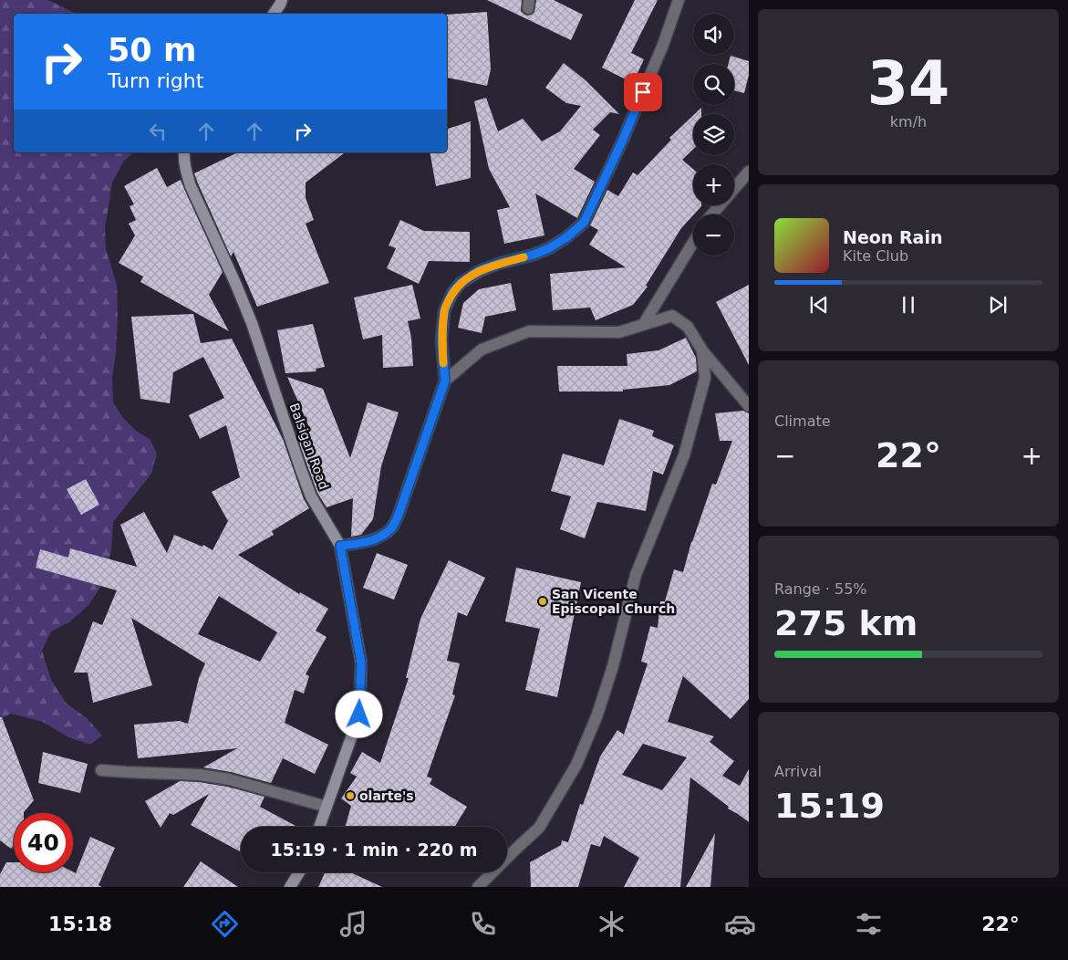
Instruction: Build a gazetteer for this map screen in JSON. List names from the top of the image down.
{
  "streets": {
    "street": ["Balsigan Road"]
  },
  "places": ["San Vicente Episcopal Church", "olarte's"],
  "page": {
    "tile": [
      ["34", "km/h"],
      "Climate",
      ["Range · 55%", "275 km"],
      ["Arrival", "15:19"]
    ],
    "map_buttons": ["+", "−"],
    "turn": ["50 m", "Turn right"],
    "song": ["Neon Rain", "Kite Club"],
    "heat": ["−", "22°", "+"],
    "limit": "40",
    "trip": "15:19 · 1 min · 220 m",
    "tabs": ["15:18", "22°"]
  }
}
